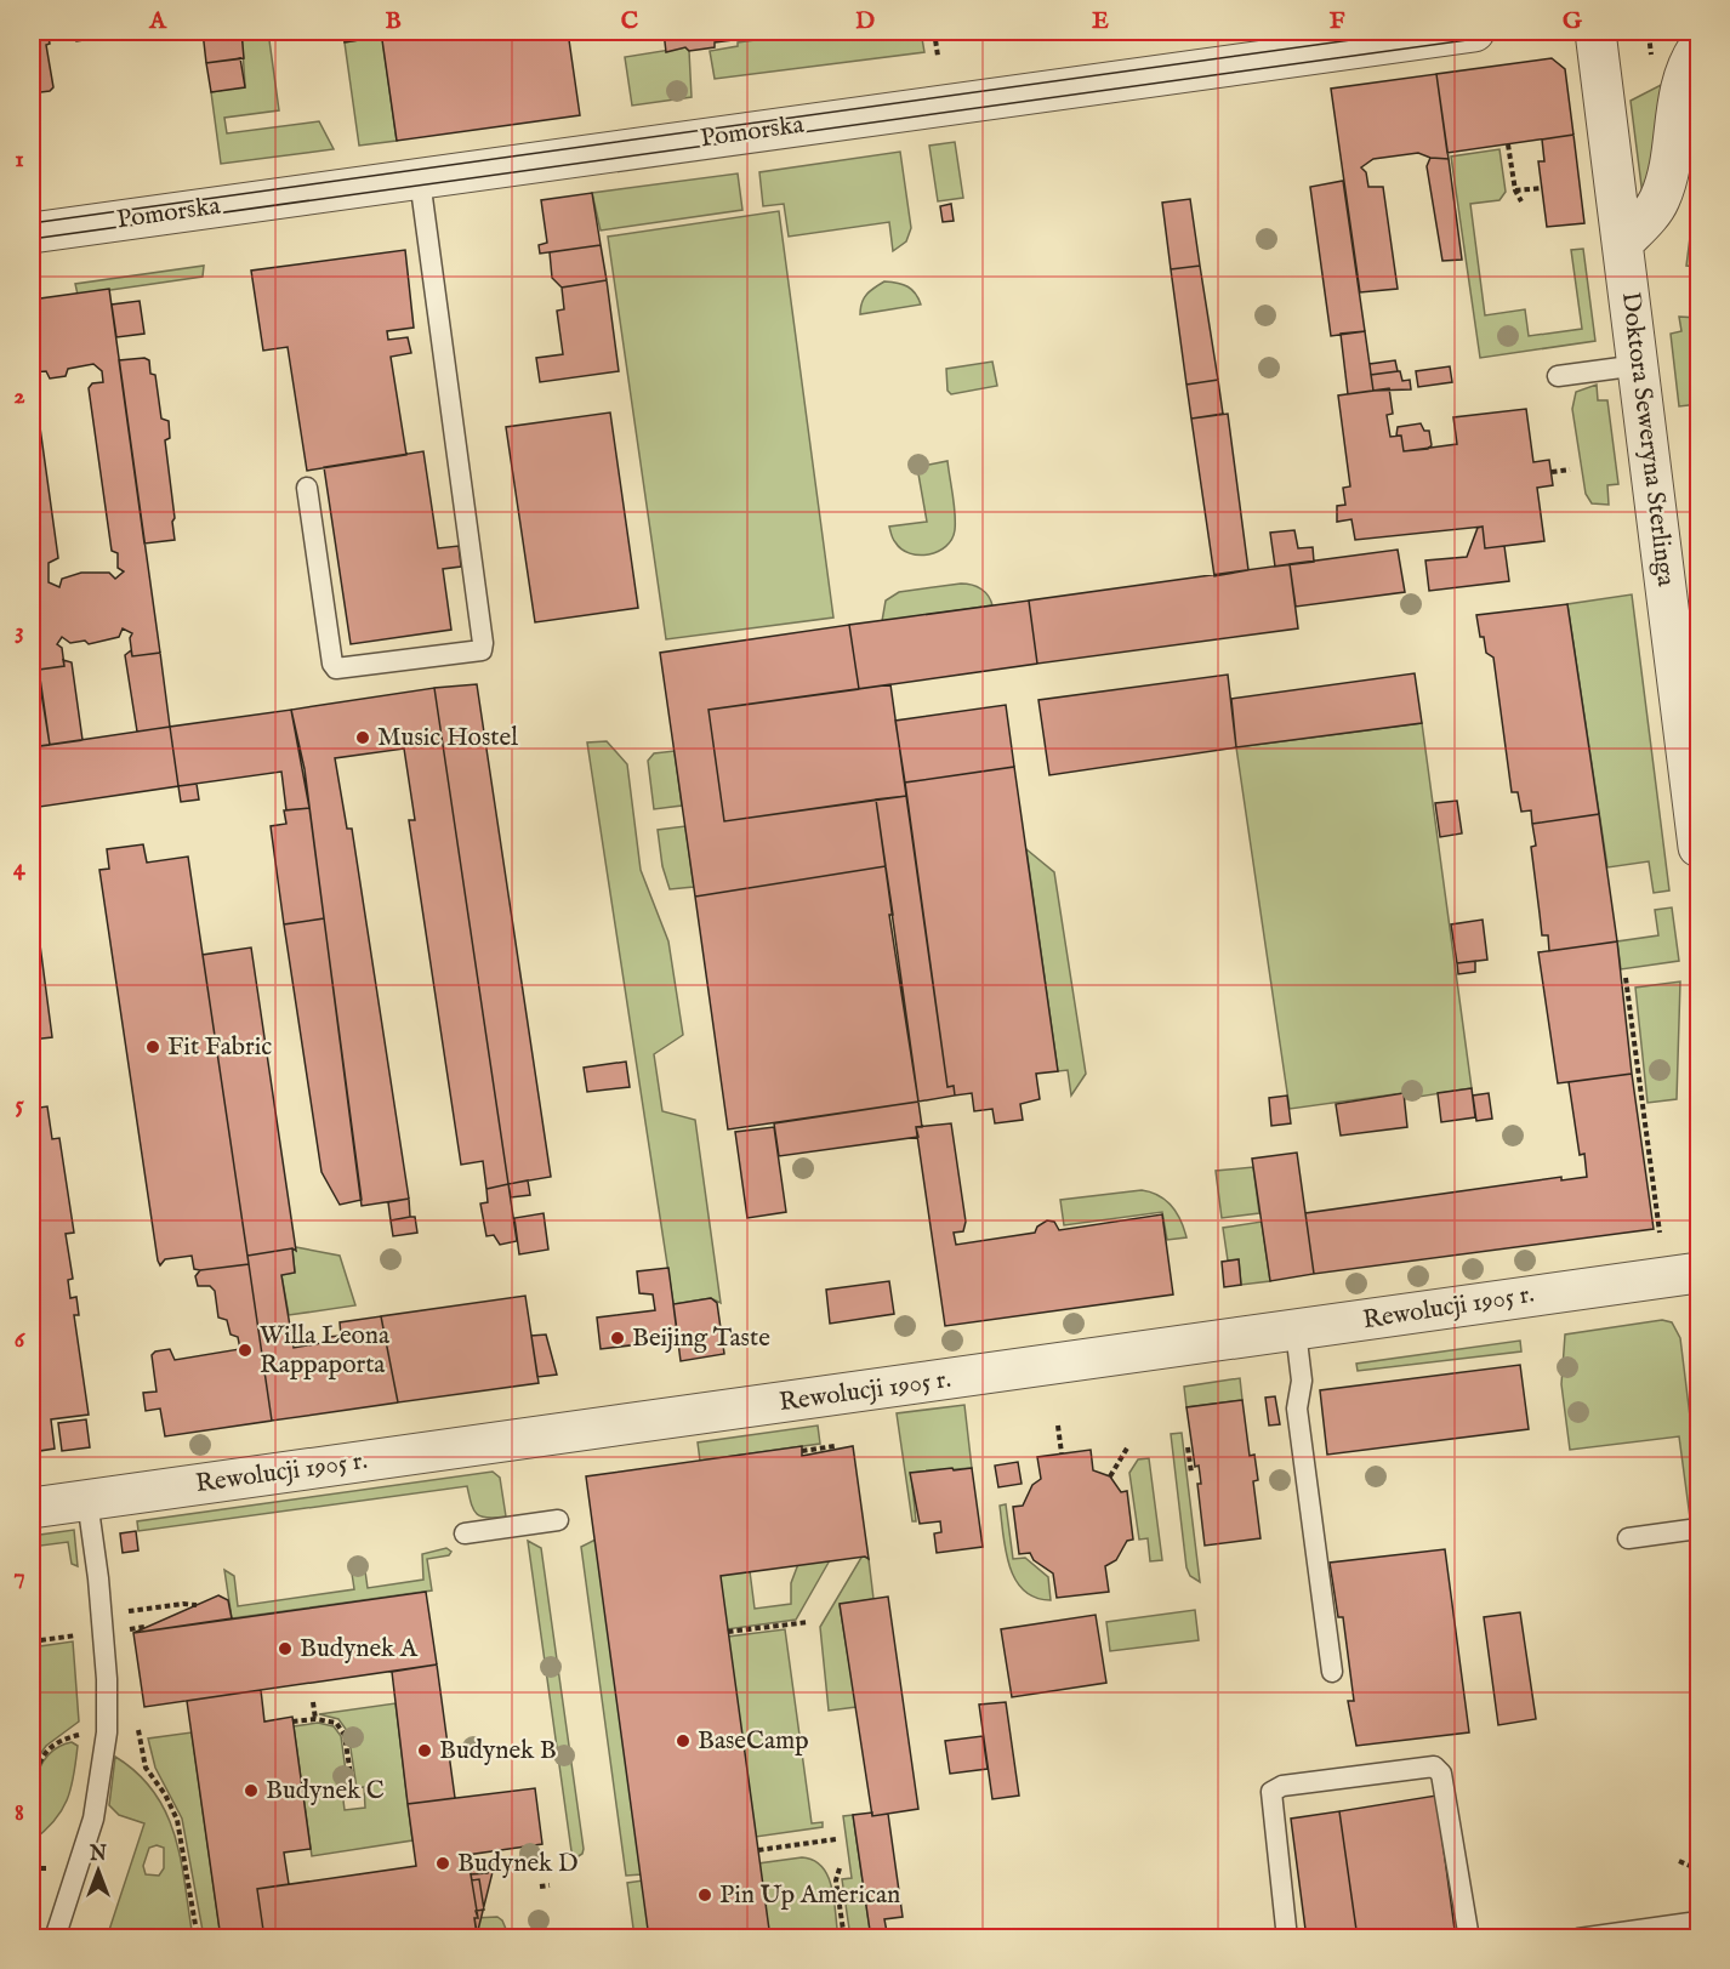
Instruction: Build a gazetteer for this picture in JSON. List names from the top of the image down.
{
  "streets": {
    "street": ["Pomorska", "Doktora Seweryna Sterlinga", "Rewolucji 1905 r."]
  },
  "places": [
    "Music Hostel",
    "Fit Fabric",
    "Beijing Taste",
    "Willa Leona Rappaporta",
    "Budynek A",
    "BaseCamp",
    "Budynek B",
    "Budynek C",
    "Budynek D",
    "Pin Up American"
  ],
  "north": "top",
  "grid": {
    "columns": [
      "A",
      "B",
      "C",
      "D",
      "E",
      "F",
      "G"
    ],
    "rows": [
      "1",
      "2",
      "3",
      "4",
      "5",
      "6",
      "7",
      "8"
    ]
  }
}
